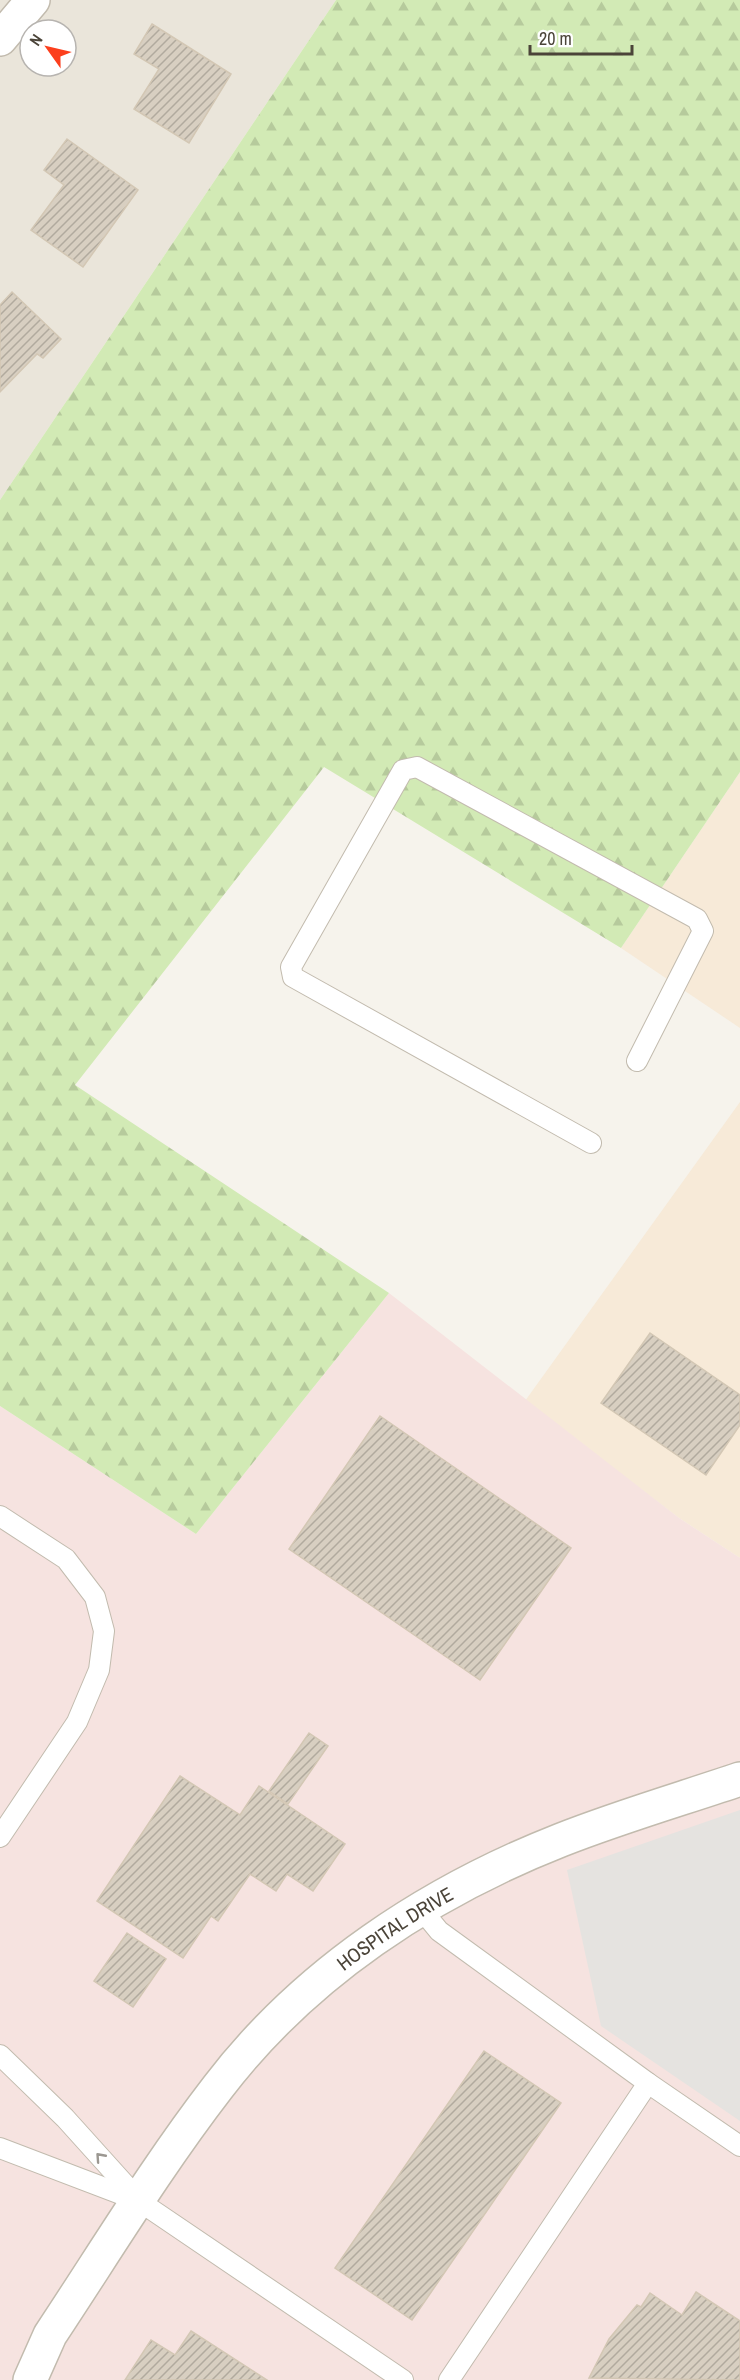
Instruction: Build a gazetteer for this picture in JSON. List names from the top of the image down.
{
  "streets": {
    "street": ["HOSPITAL DRIVE"]
  },
  "scale_bar": "20 m",
  "north": "top left"
}
